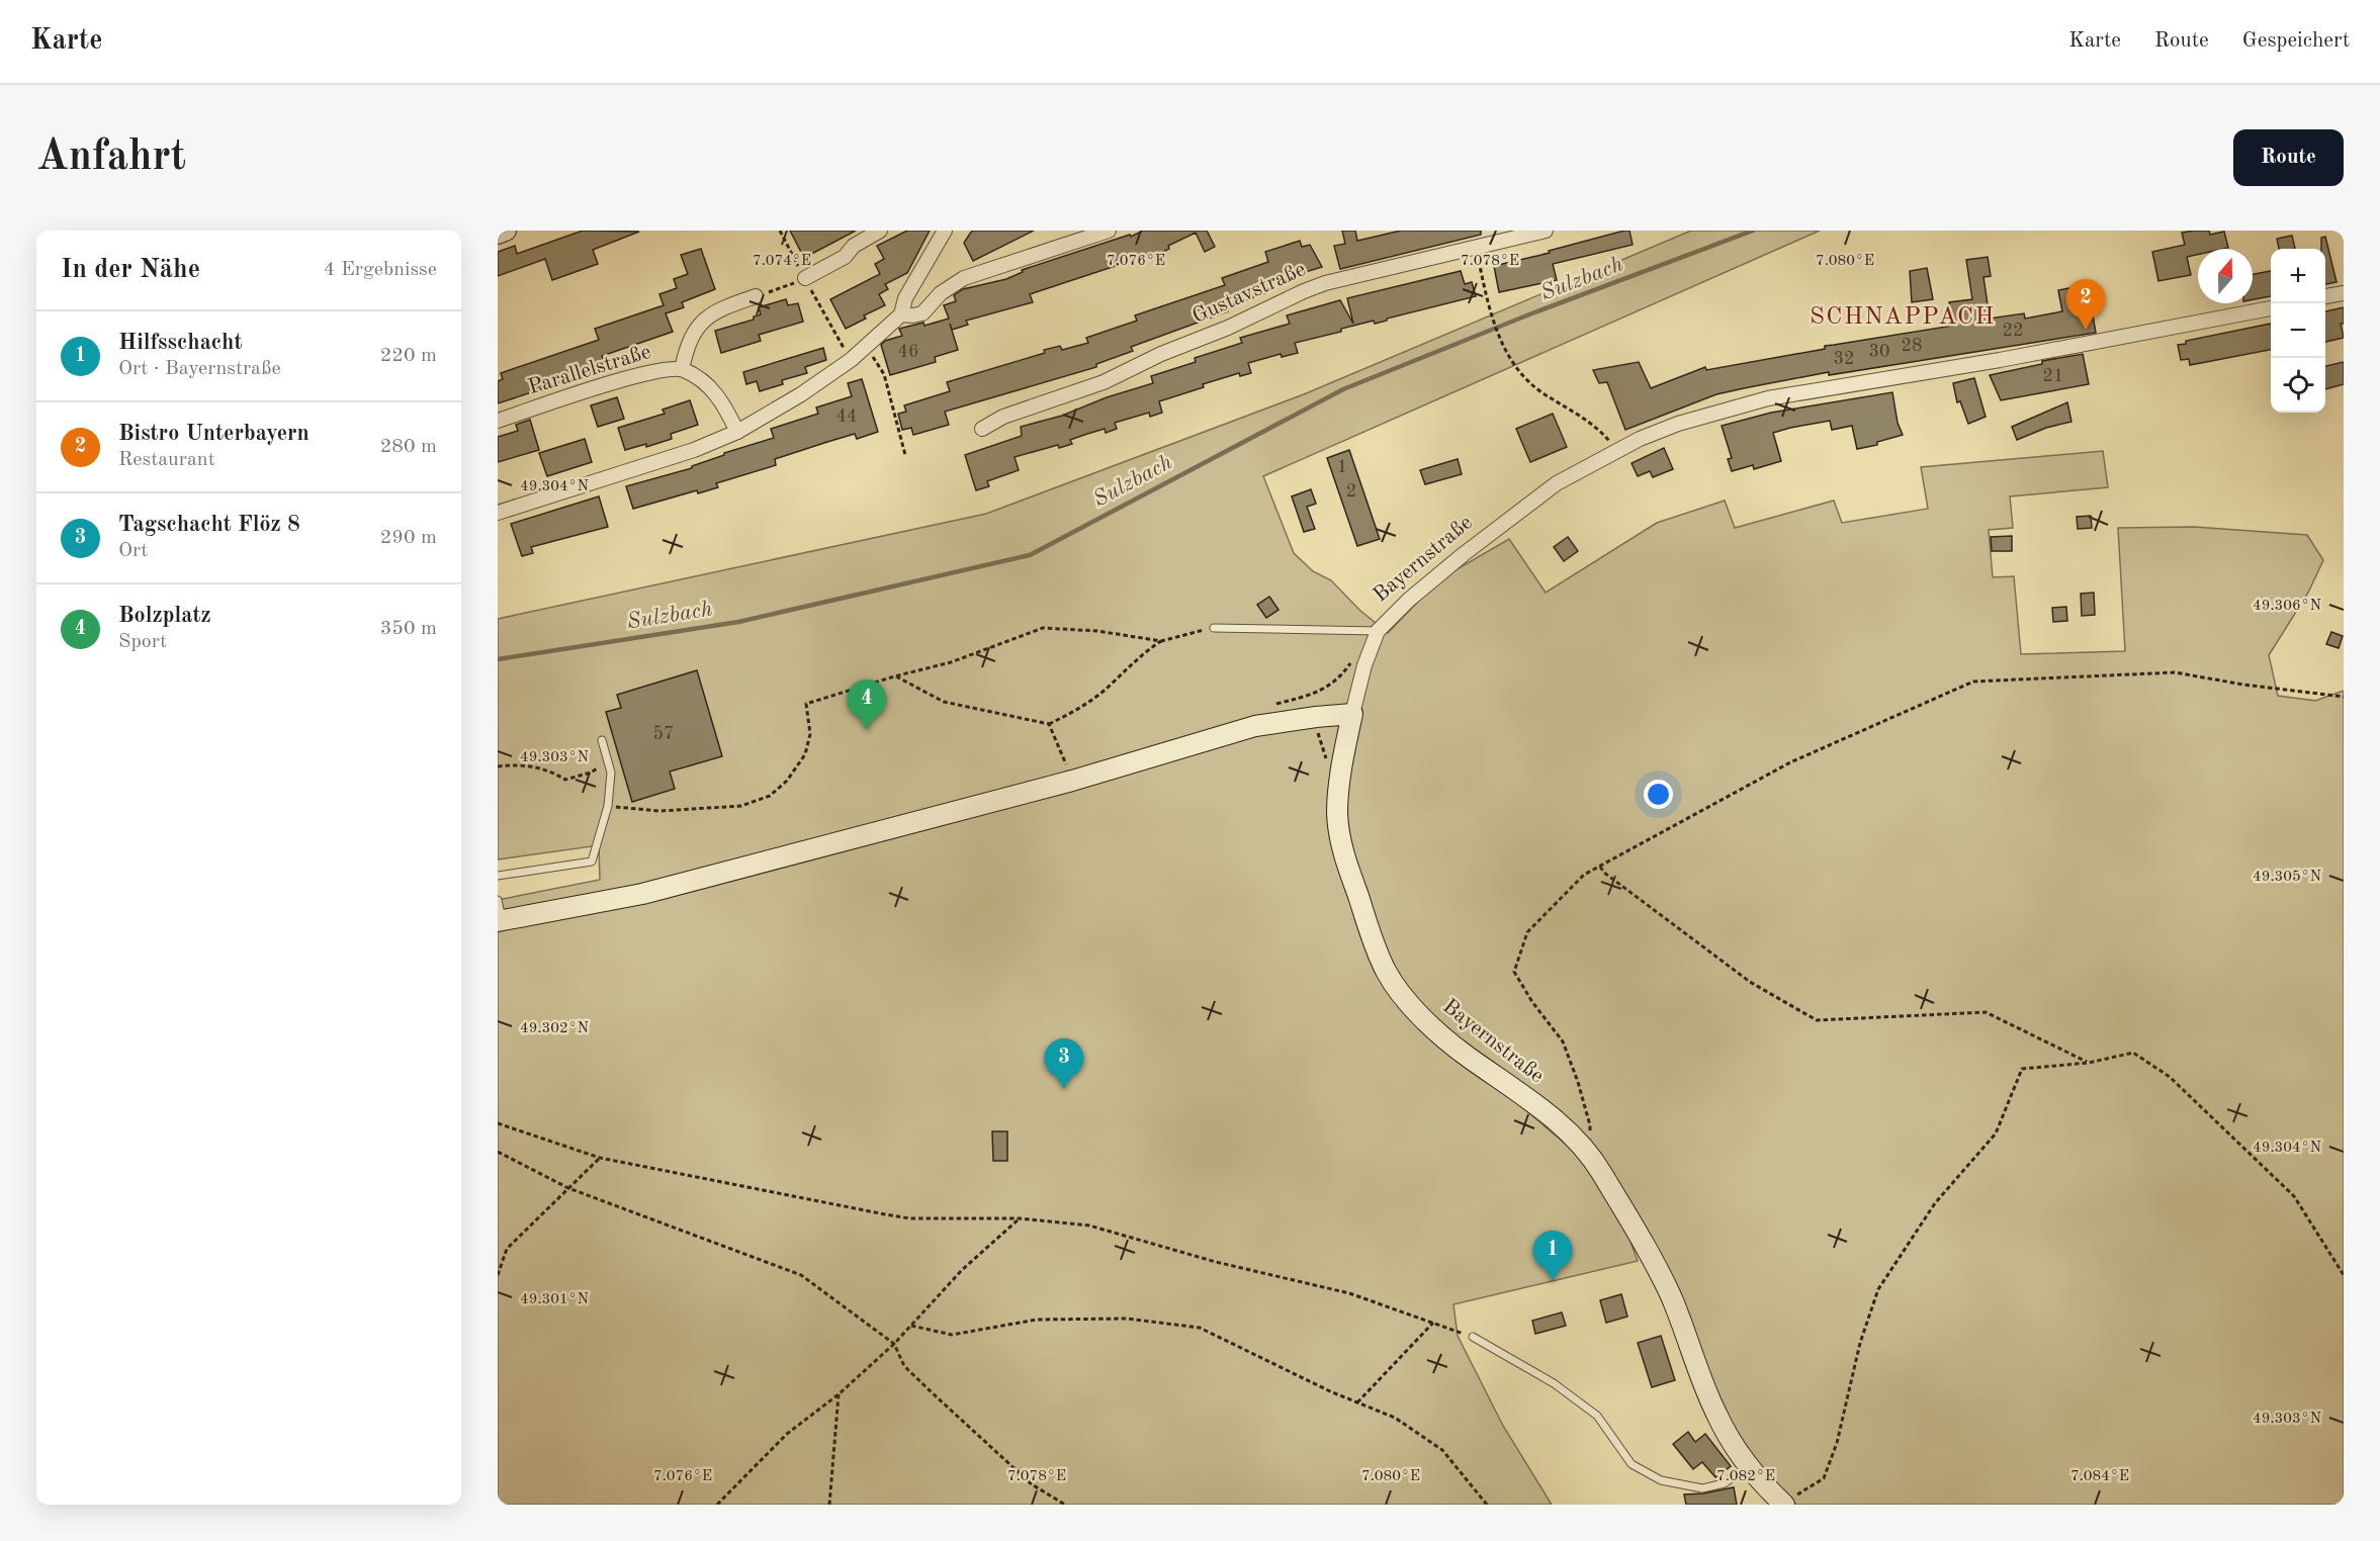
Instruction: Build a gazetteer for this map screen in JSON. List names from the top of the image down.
{
  "streets": {
    "street": ["Gustavstraße", "Parallelstraße", "Bayernstraße"]
  },
  "districts": ["SCHNAPPACH"],
  "water": ["Sulzbach"],
  "house_numbers": [
    "22",
    "28",
    "46",
    "30",
    "32",
    "21",
    "44",
    "1",
    "2",
    "57"
  ],
  "north": "top",
  "page": {
    "header": "Karte",
    "nav": ["Karte", "Route", "Gespeichert"],
    "buttons": "Route",
    "title": "Anfahrt",
    "heading": ["In der Nähe", "4 Ergebnisse"],
    "map_buttons": ["+", "−"],
    "pins": [
      "2",
      "4",
      "3",
      "1"
    ],
    "list": [
      {
        "mark": "1",
        "name": "Hilfsschacht",
        "note": "Ort · Bayernstraße",
        "value": "220 m"
      },
      {
        "mark": "2",
        "name": "Bistro Unterbayern",
        "note": "Restaurant",
        "value": "280 m"
      },
      {
        "mark": "3",
        "name": "Tagschacht Flöz 8",
        "note": "Ort",
        "value": "290 m"
      },
      {
        "mark": "4",
        "name": "Bolzplatz",
        "note": "Sport",
        "value": "350 m"
      }
    ]
  },
  "coordinates": [
    "7.074°E",
    "7.076°E",
    "7.078°E",
    "7.080°E",
    "49.304°N",
    "49.306°N",
    "49.303°N",
    "49.305°N",
    "49.302°N",
    "49.301°N",
    "7.082°E",
    "7.084°E"
  ]
}
